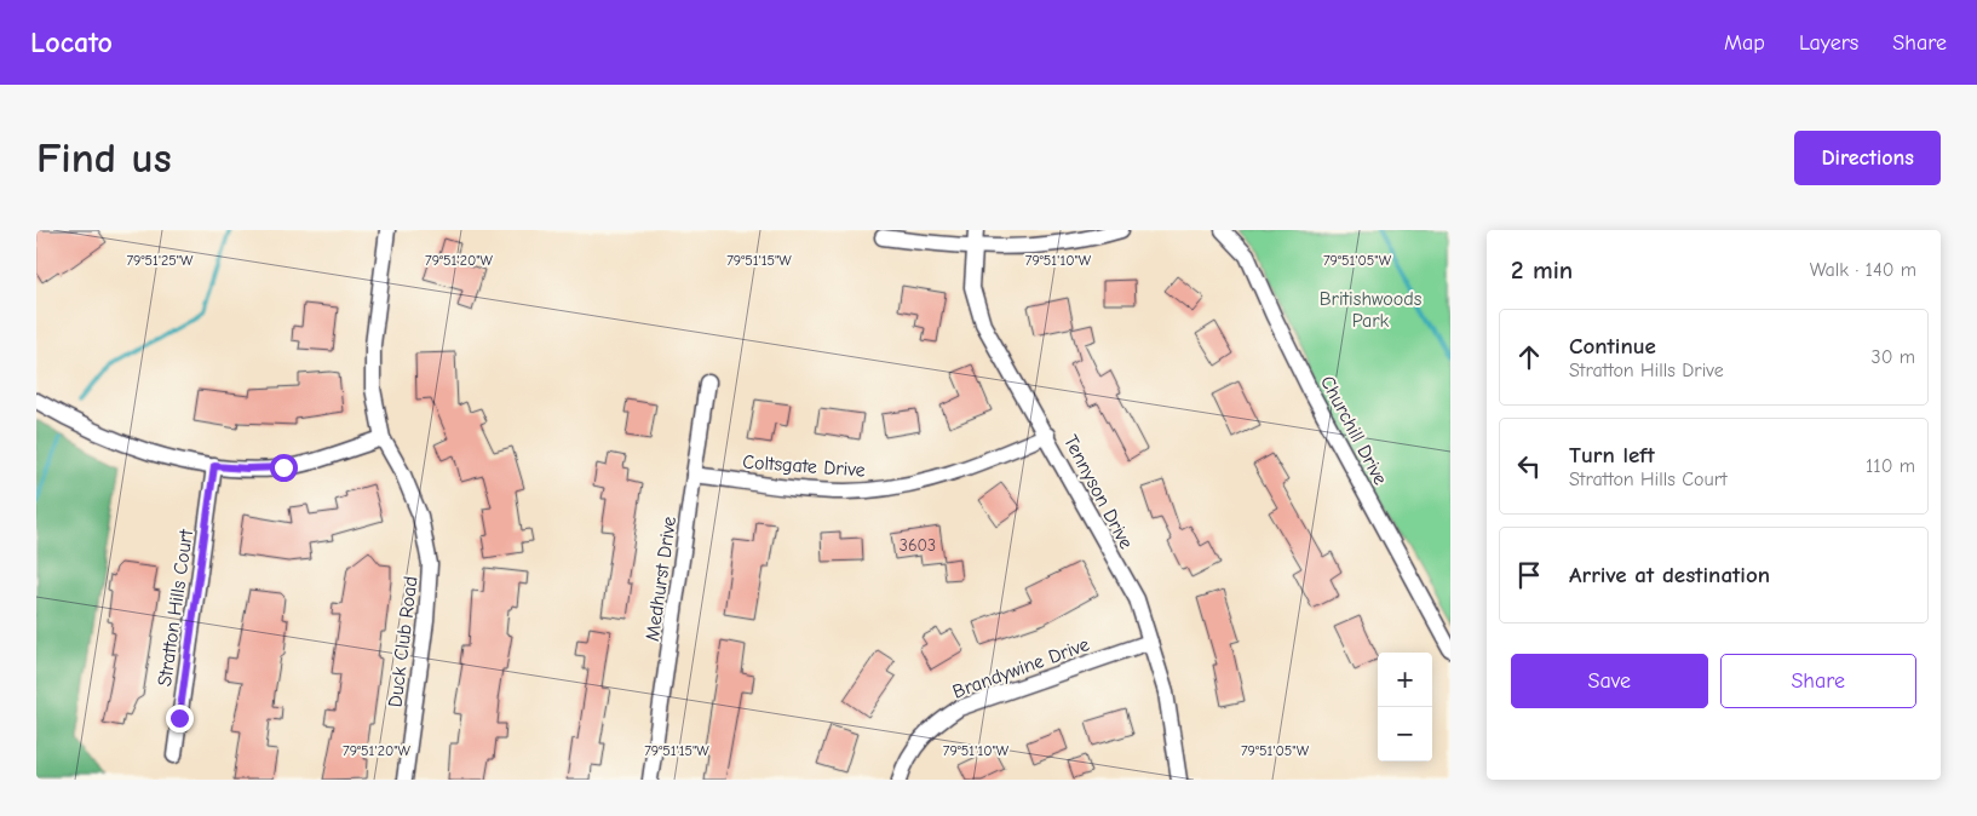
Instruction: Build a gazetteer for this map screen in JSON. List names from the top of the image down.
{
  "streets": {
    "street": [
      "Churchill Drive",
      "Coltsgate Drive",
      "Tennyson Drive",
      "Medhurst Drive",
      "Stratton Hills Court",
      "Duck Club Road",
      "Brandywine Drive"
    ]
  },
  "crossings": [
    ["Coltsgate Drive", "Tennyson Drive"],
    ["Coltsgate Drive", "Medhurst Drive"],
    ["Tennyson Drive", "Brandywine Drive"]
  ],
  "parks": ["Britishwoods Park"],
  "house_numbers": ["3603"],
  "page": {
    "header": "Locato",
    "nav": ["Map", "Layers", "Share"],
    "buttons": [
      "Directions",
      ["Save", "Share"]
    ],
    "title": "Find us",
    "heading": ["2 min", "Walk · 140 m"],
    "list": [
      ["Continue", "Stratton Hills Drive", "30 m"],
      ["Turn left", "Stratton Hills Court", "110 m"],
      "Arrive at destination"
    ],
    "map_buttons": ["+", "−"]
  },
  "coordinates": [
    "79°51'25\"W",
    "79°51'20\"W",
    "79°51'15\"W",
    "79°51'10\"W",
    "79°51'05\"W"
  ]
}
